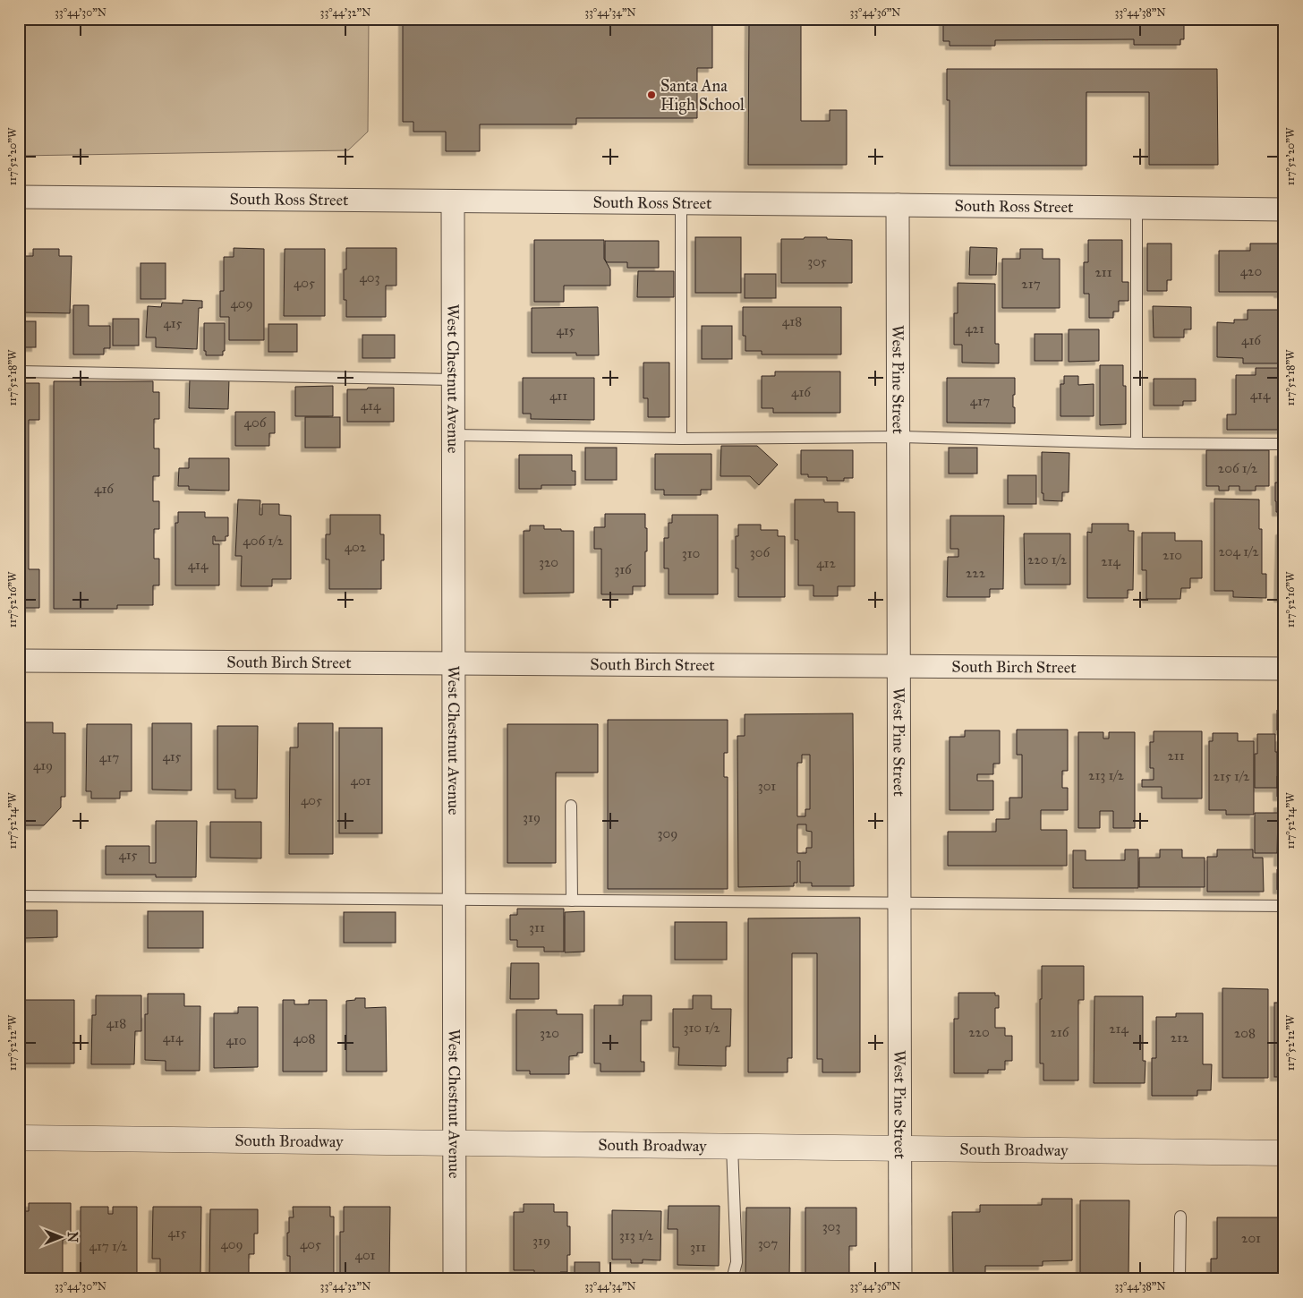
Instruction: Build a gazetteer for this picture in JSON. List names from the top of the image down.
{
  "streets": {
    "street": [
      "South Ross Street",
      "West Chestnut Avenue",
      "West Pine Street",
      "South Birch Street",
      "South Broadway"
    ]
  },
  "crossings": [
    ["South Ross Street", "West Chestnut Avenue"],
    ["South Ross Street", "West Pine Street"],
    ["West Chestnut Avenue", "South Birch Street"],
    ["West Chestnut Avenue", "South Broadway"],
    ["West Pine Street", "South Birch Street"],
    ["West Pine Street", "South Broadway"]
  ],
  "places": ["Santa Ana High School"],
  "house_numbers": [
    "305",
    "420",
    "211",
    "403",
    "405",
    "217",
    "409",
    "418",
    "415",
    "421",
    "415",
    "416",
    "416",
    "414",
    "411",
    "417",
    "414",
    "406",
    "206 1/2",
    "416",
    "406 1/2",
    "402",
    "204 1/2",
    "306",
    "310",
    "210",
    "220 1/2",
    "214",
    "320",
    "412",
    "414",
    "316",
    "222",
    "211",
    "415",
    "417",
    "419",
    "213 1/2",
    "215 1/2",
    "401",
    "301",
    "405",
    "319",
    "309",
    "415",
    "311",
    "418",
    "310 1/2",
    "214",
    "220",
    "216",
    "320",
    "208",
    "414",
    "212",
    "408",
    "410",
    "303",
    "415",
    "313 1/2",
    "201",
    "319",
    "307",
    "409",
    "405",
    "417 1/2",
    "311",
    "401"
  ],
  "north": "right",
  "coordinates": [
    "33°44'30\"N",
    "33°44'32\"N",
    "33°44'34\"N",
    "33°44'36\"N",
    "33°44'38\"N",
    "117°52'20\"W",
    "117°52'18\"W",
    "117°52'16\"W",
    "117°52'14\"W",
    "117°52'12\"W"
  ]
}
